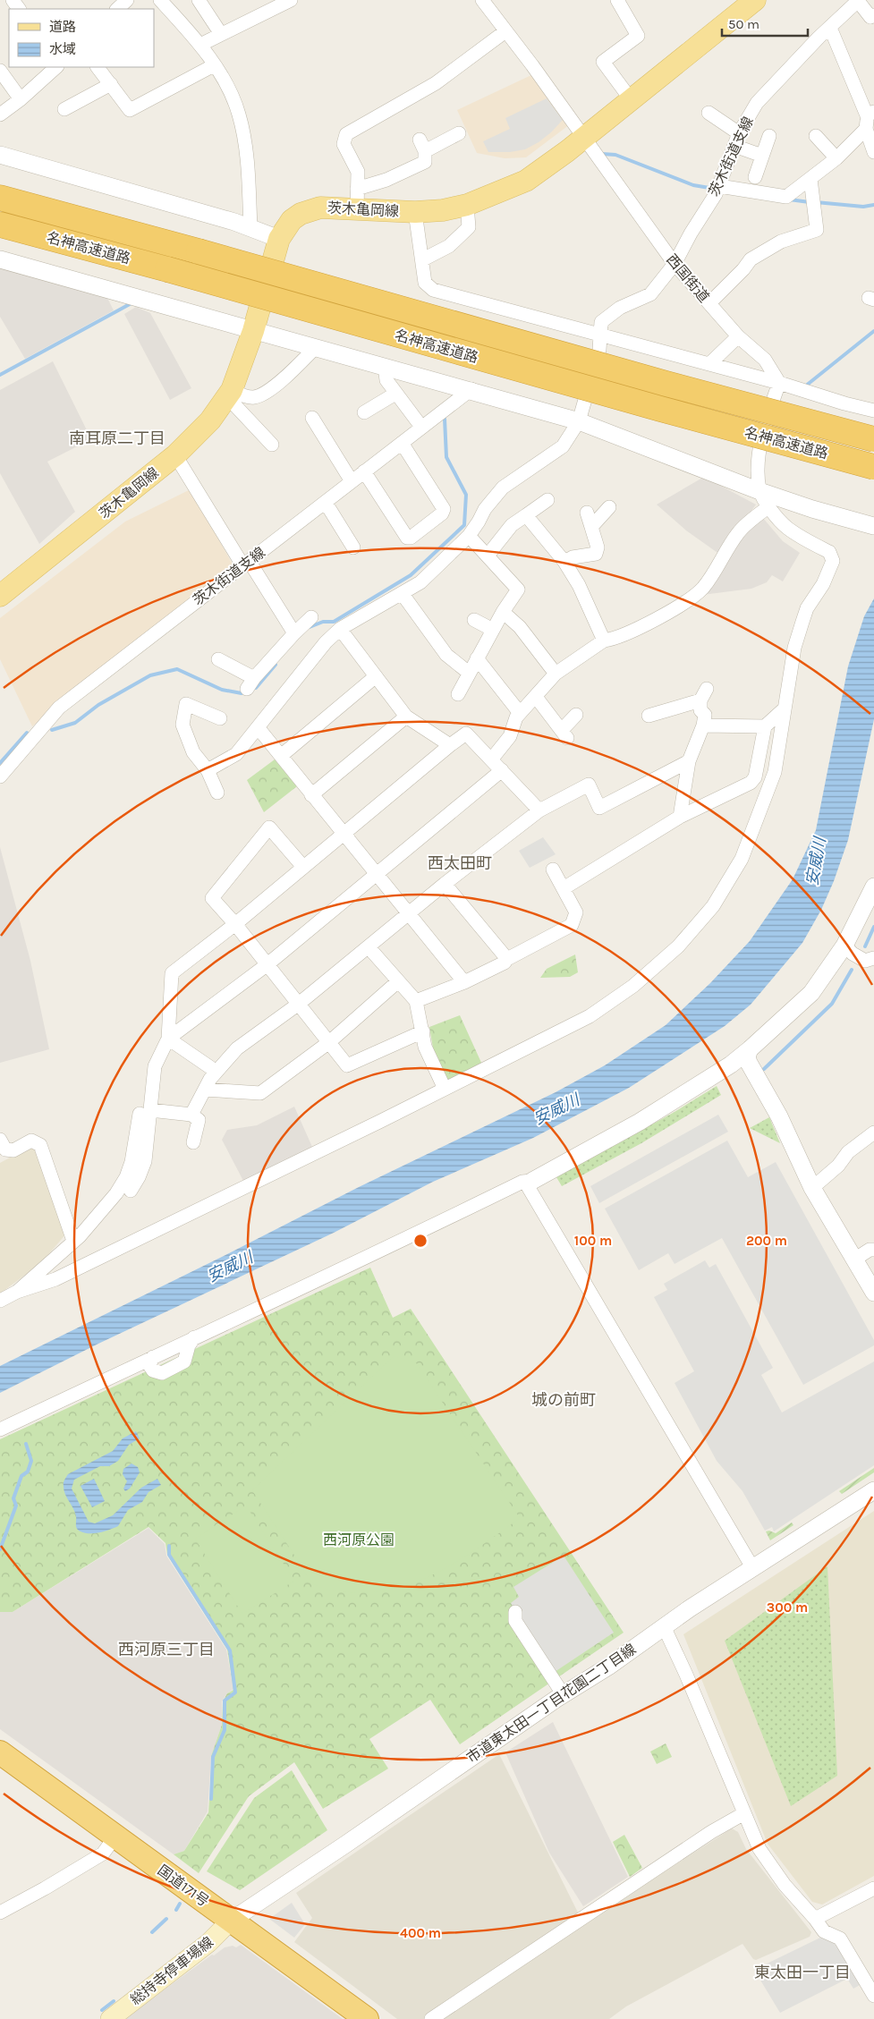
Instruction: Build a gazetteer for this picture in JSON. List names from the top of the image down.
{
  "streets": {
    "highway": ["名神高速道路", "国道171号"],
    "main road": ["茨木亀岡線", "総持寺停車場線"],
    "street": ["茨木街道支線", "西国街道", "市道東太田一丁目花園二丁目線"]
  },
  "crossings": [
    ["茨木街道支線", "西国街道"],
    ["茨木亀岡線", "西国街道"],
    ["市道東太田一丁目花園二丁目線", "国道171号"],
    ["市道東太田一丁目花園二丁目線", "総持寺停車場線"],
    ["国道171号", "総持寺停車場線"]
  ],
  "districts": [
    "南耳原二丁目",
    "西太田町",
    "城の前町",
    "西河原三丁目",
    "東太田一丁目"
  ],
  "water": ["安威川"],
  "parks": ["西河原公園"],
  "legend": ["道路", "水域"],
  "scale_bar": "50 m",
  "rings": [
    "100 m",
    "200 m",
    "300 m",
    "400 m"
  ]
}
